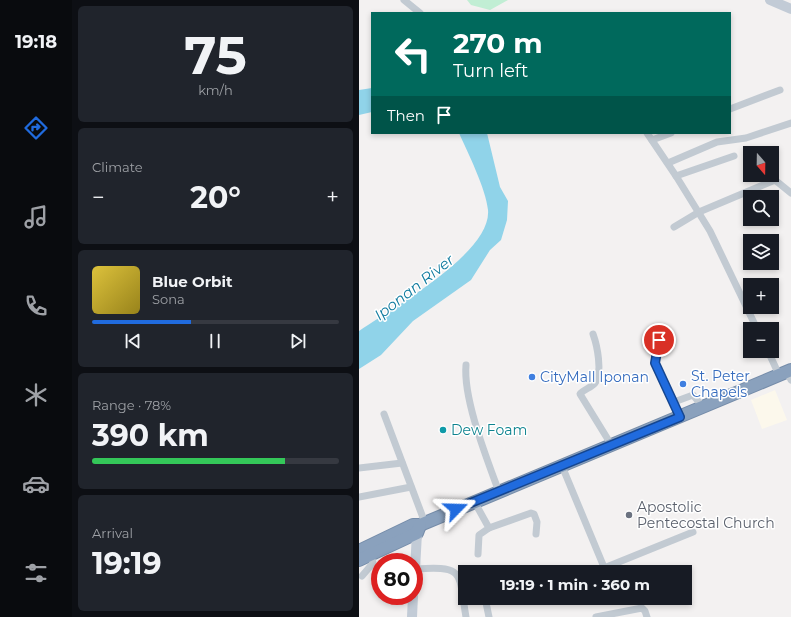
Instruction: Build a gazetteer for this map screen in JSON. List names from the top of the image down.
{
  "water": ["Iponan River"],
  "places": [
    "CityMall Iponan",
    "St. Peter Chapels",
    "Dew Foam",
    "Apostolic Pentecostal Church"
  ],
  "north": "bottom",
  "page": {
    "tabs": "19:18",
    "tile": [
      ["75", "km/h"],
      "Climate",
      ["Range · 78%", "390 km"],
      ["Arrival", "19:19"]
    ],
    "turn": ["270 m", "Turn left"],
    "then": "Then",
    "map_buttons": ["+", "−"],
    "heat": ["−", "20°", "+"],
    "song": ["Blue Orbit", "Sona"],
    "limit": "80",
    "trip": "19:19 · 1 min · 360 m"
  }
}
